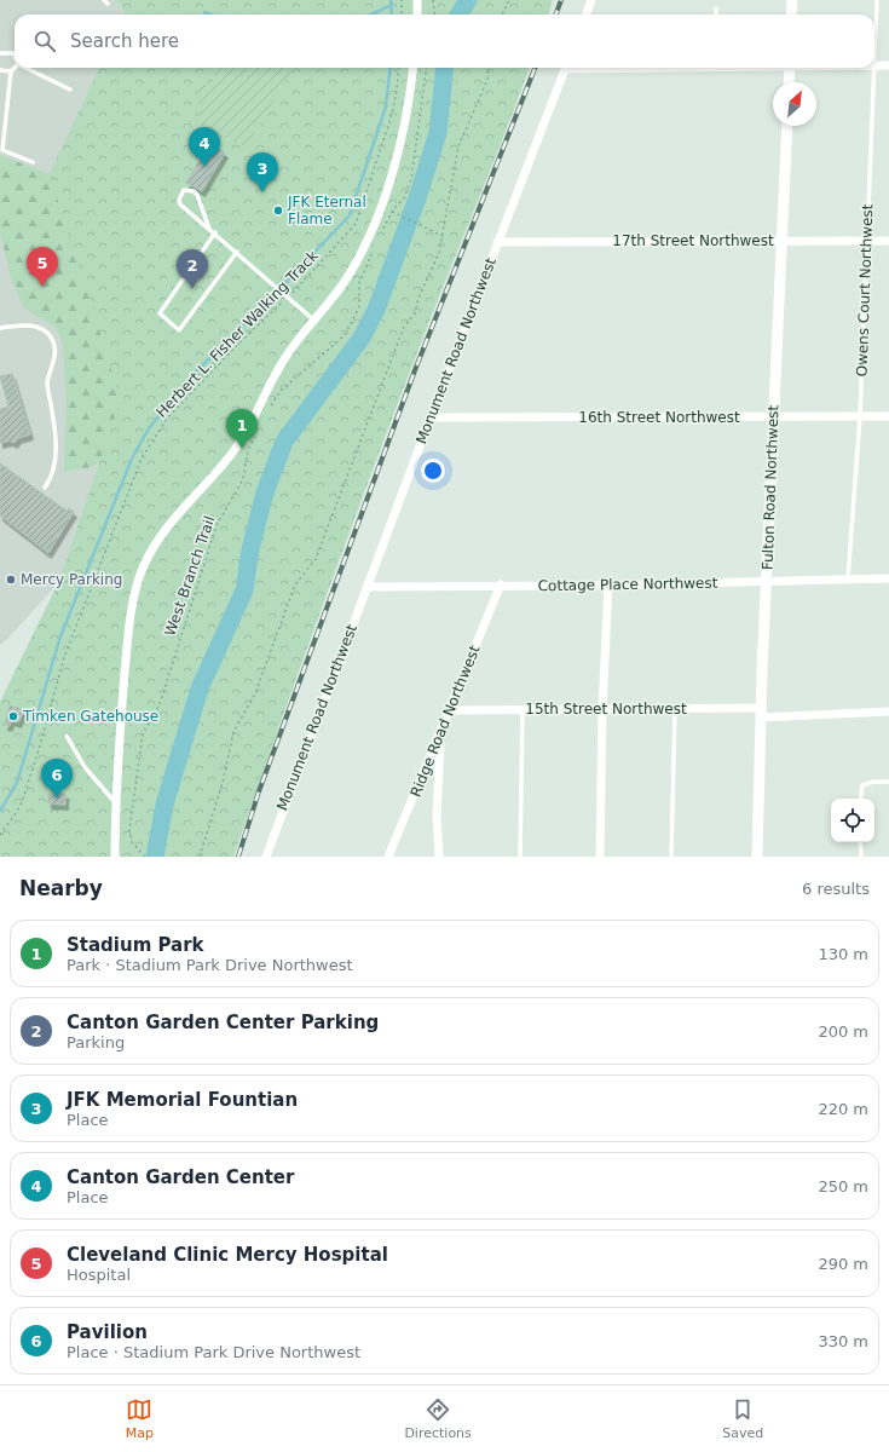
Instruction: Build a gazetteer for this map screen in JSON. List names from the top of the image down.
{
  "streets": {
    "main road": ["Fulton Road Northwest"],
    "street": [
      "17th Street Northwest",
      "Monument Road Northwest",
      "16th Street Northwest",
      "Cottage Place Northwest",
      "15th Street Northwest",
      "Ridge Road Northwest"
    ],
    "lane": ["Owens Court Northwest"],
    "path": ["Herbert L. Fisher Walking Track", "West Branch Trail"]
  },
  "crossings": [
    ["17th Street Northwest", "Owens Court Northwest"],
    ["17th Street Northwest", "Monument Road Northwest"],
    ["17th Street Northwest", "Fulton Road Northwest"],
    ["Owens Court Northwest", "16th Street Northwest"],
    ["Owens Court Northwest", "Cottage Place Northwest"],
    ["Monument Road Northwest", "16th Street Northwest"],
    ["Monument Road Northwest", "Cottage Place Northwest"],
    ["16th Street Northwest", "Fulton Road Northwest"],
    ["Fulton Road Northwest", "Cottage Place Northwest"],
    ["Fulton Road Northwest", "15th Street Northwest"],
    ["Cottage Place Northwest", "Ridge Road Northwest"],
    ["15th Street Northwest", "Ridge Road Northwest"]
  ],
  "places": ["JFK Eternal Flame", "Mercy Parking", "Timken Gatehouse"],
  "north": "top right",
  "page": {
    "search": "Search here",
    "pins": [
      "4",
      "3",
      "5",
      "2",
      "1",
      "6"
    ],
    "heading": ["Nearby", "6 results"],
    "list": [
      {
        "mark": "1",
        "name": "Stadium Park",
        "note": "Park · Stadium Park Drive Northwest",
        "value": "130 m"
      },
      {
        "mark": "2",
        "name": "Canton Garden Center Parking",
        "note": "Parking",
        "value": "200 m"
      },
      {
        "mark": "3",
        "name": "JFK Memorial Fountian",
        "note": "Place",
        "value": "220 m"
      },
      {
        "mark": "4",
        "name": "Canton Garden Center",
        "note": "Place",
        "value": "250 m"
      },
      {
        "mark": "5",
        "name": "Cleveland Clinic Mercy Hospital",
        "note": "Hospital",
        "value": "290 m"
      },
      {
        "mark": "6",
        "name": "Pavilion",
        "note": "Place · Stadium Park Drive Northwest",
        "value": "330 m"
      }
    ],
    "nav": ["Map", "Directions", "Saved"]
  }
}
